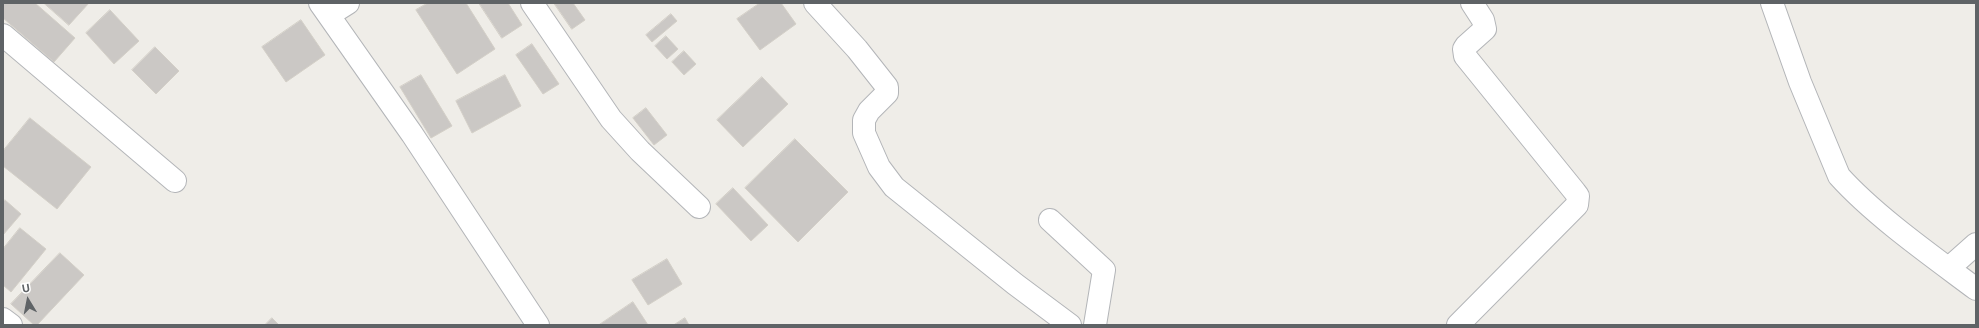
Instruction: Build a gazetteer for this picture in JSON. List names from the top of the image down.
{
  "north": "top"
}
